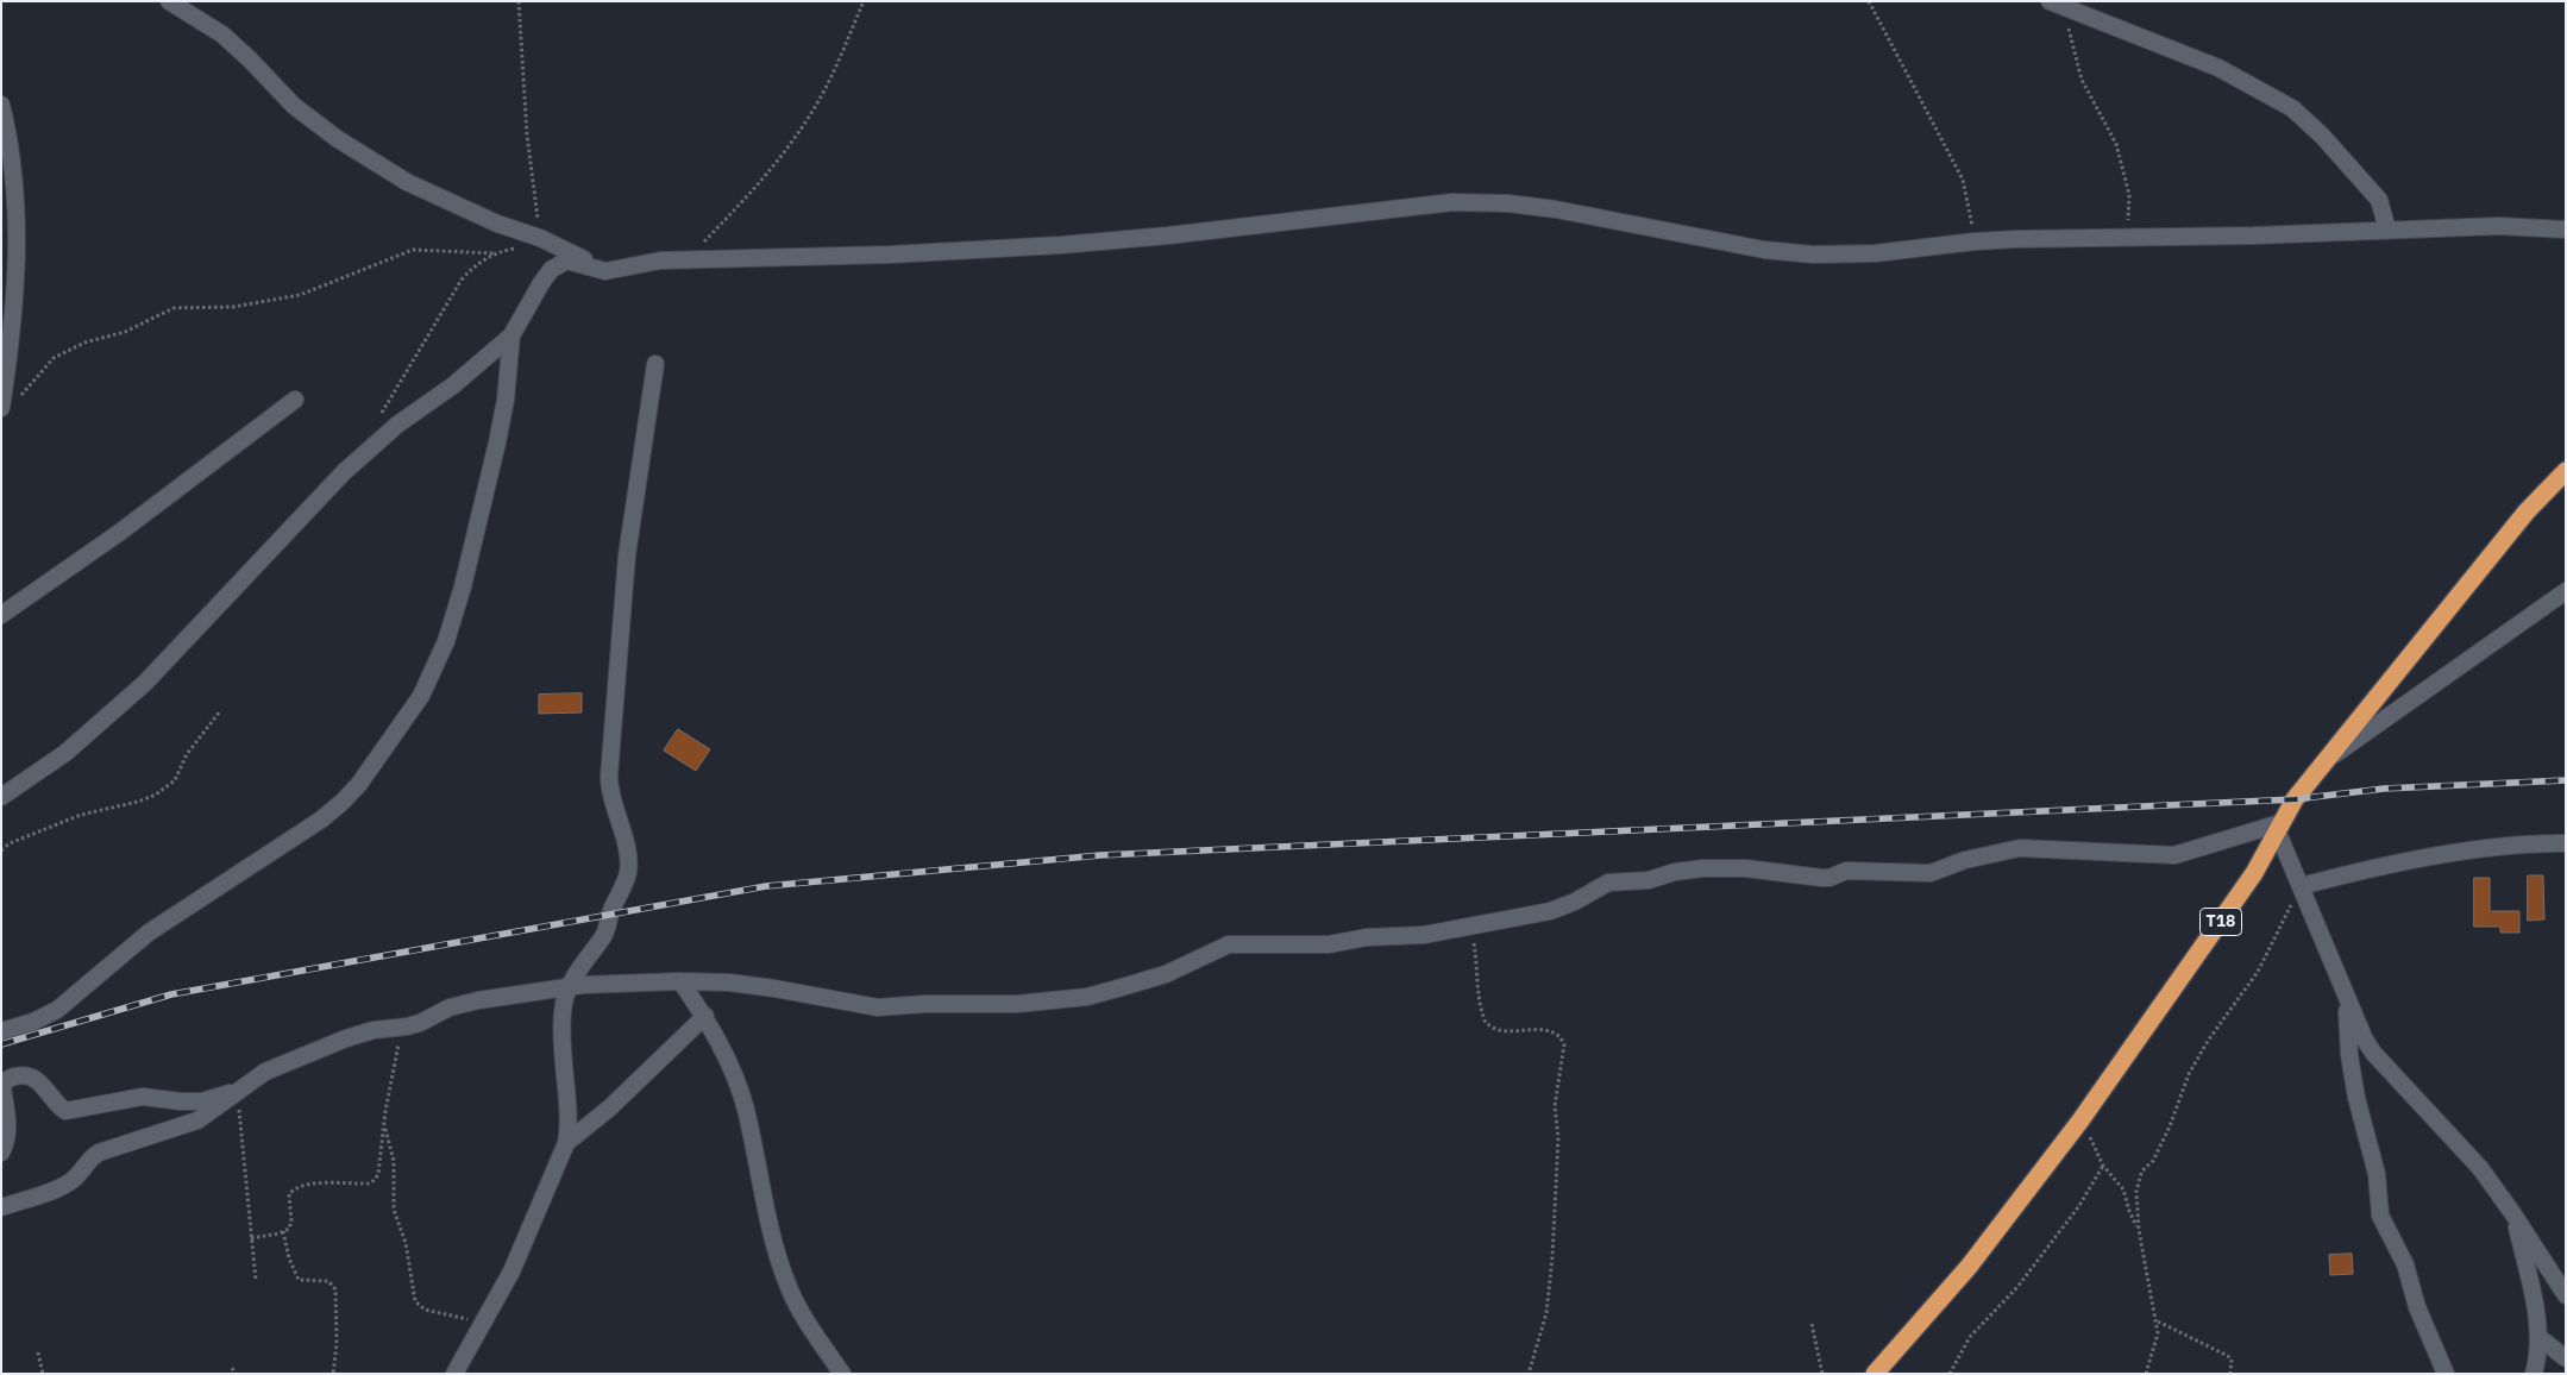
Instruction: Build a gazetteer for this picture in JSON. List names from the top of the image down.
{
  "streets": {
    "highway": ["T18"]
  }
}
